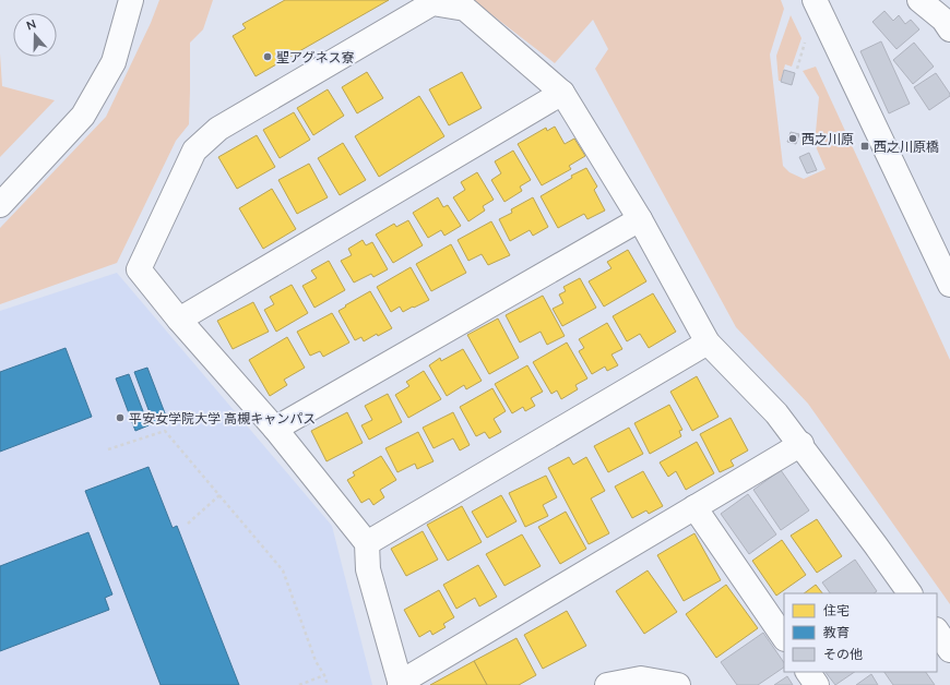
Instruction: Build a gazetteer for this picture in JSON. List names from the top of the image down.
{
  "places": {
    "other": ["聖アグネス寮", "西之川原", "平安女学院大学 高槻キャンパス"],
    "transit": ["西之川原橋"]
  },
  "legend": ["住宅", "教育", "その他"],
  "north": "top"
}
